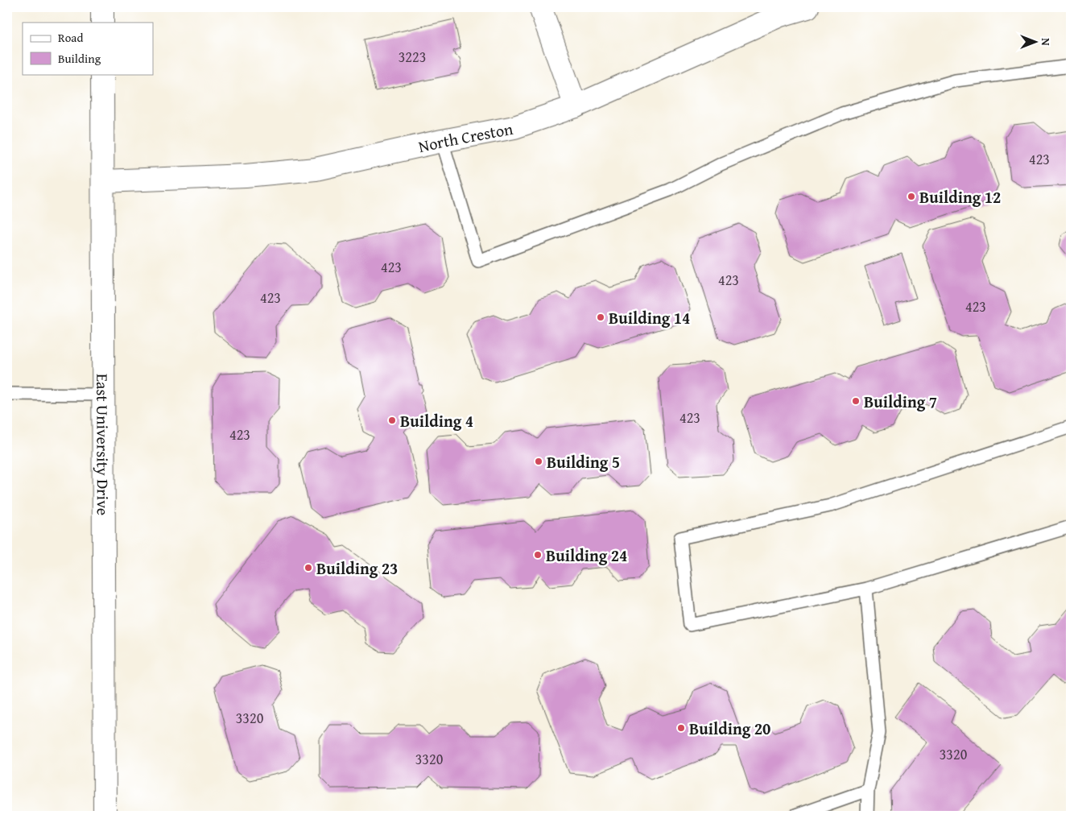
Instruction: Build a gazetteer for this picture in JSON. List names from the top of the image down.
{
  "streets": {
    "street": ["North Creston", "East University Drive"]
  },
  "crossings": [
    ["North Creston", "East University Drive"]
  ],
  "places": [
    "Building 12",
    "Building 14",
    "Building 7",
    "Building 4",
    "Building 5",
    "Building 24",
    "Building 23",
    "Building 20"
  ],
  "house_numbers": [
    "3223",
    "423",
    "423",
    "423",
    "423",
    "423",
    "423",
    "423",
    "3320",
    "3320",
    "3320"
  ],
  "legend": ["Road", "Building"],
  "north": "right"
}
